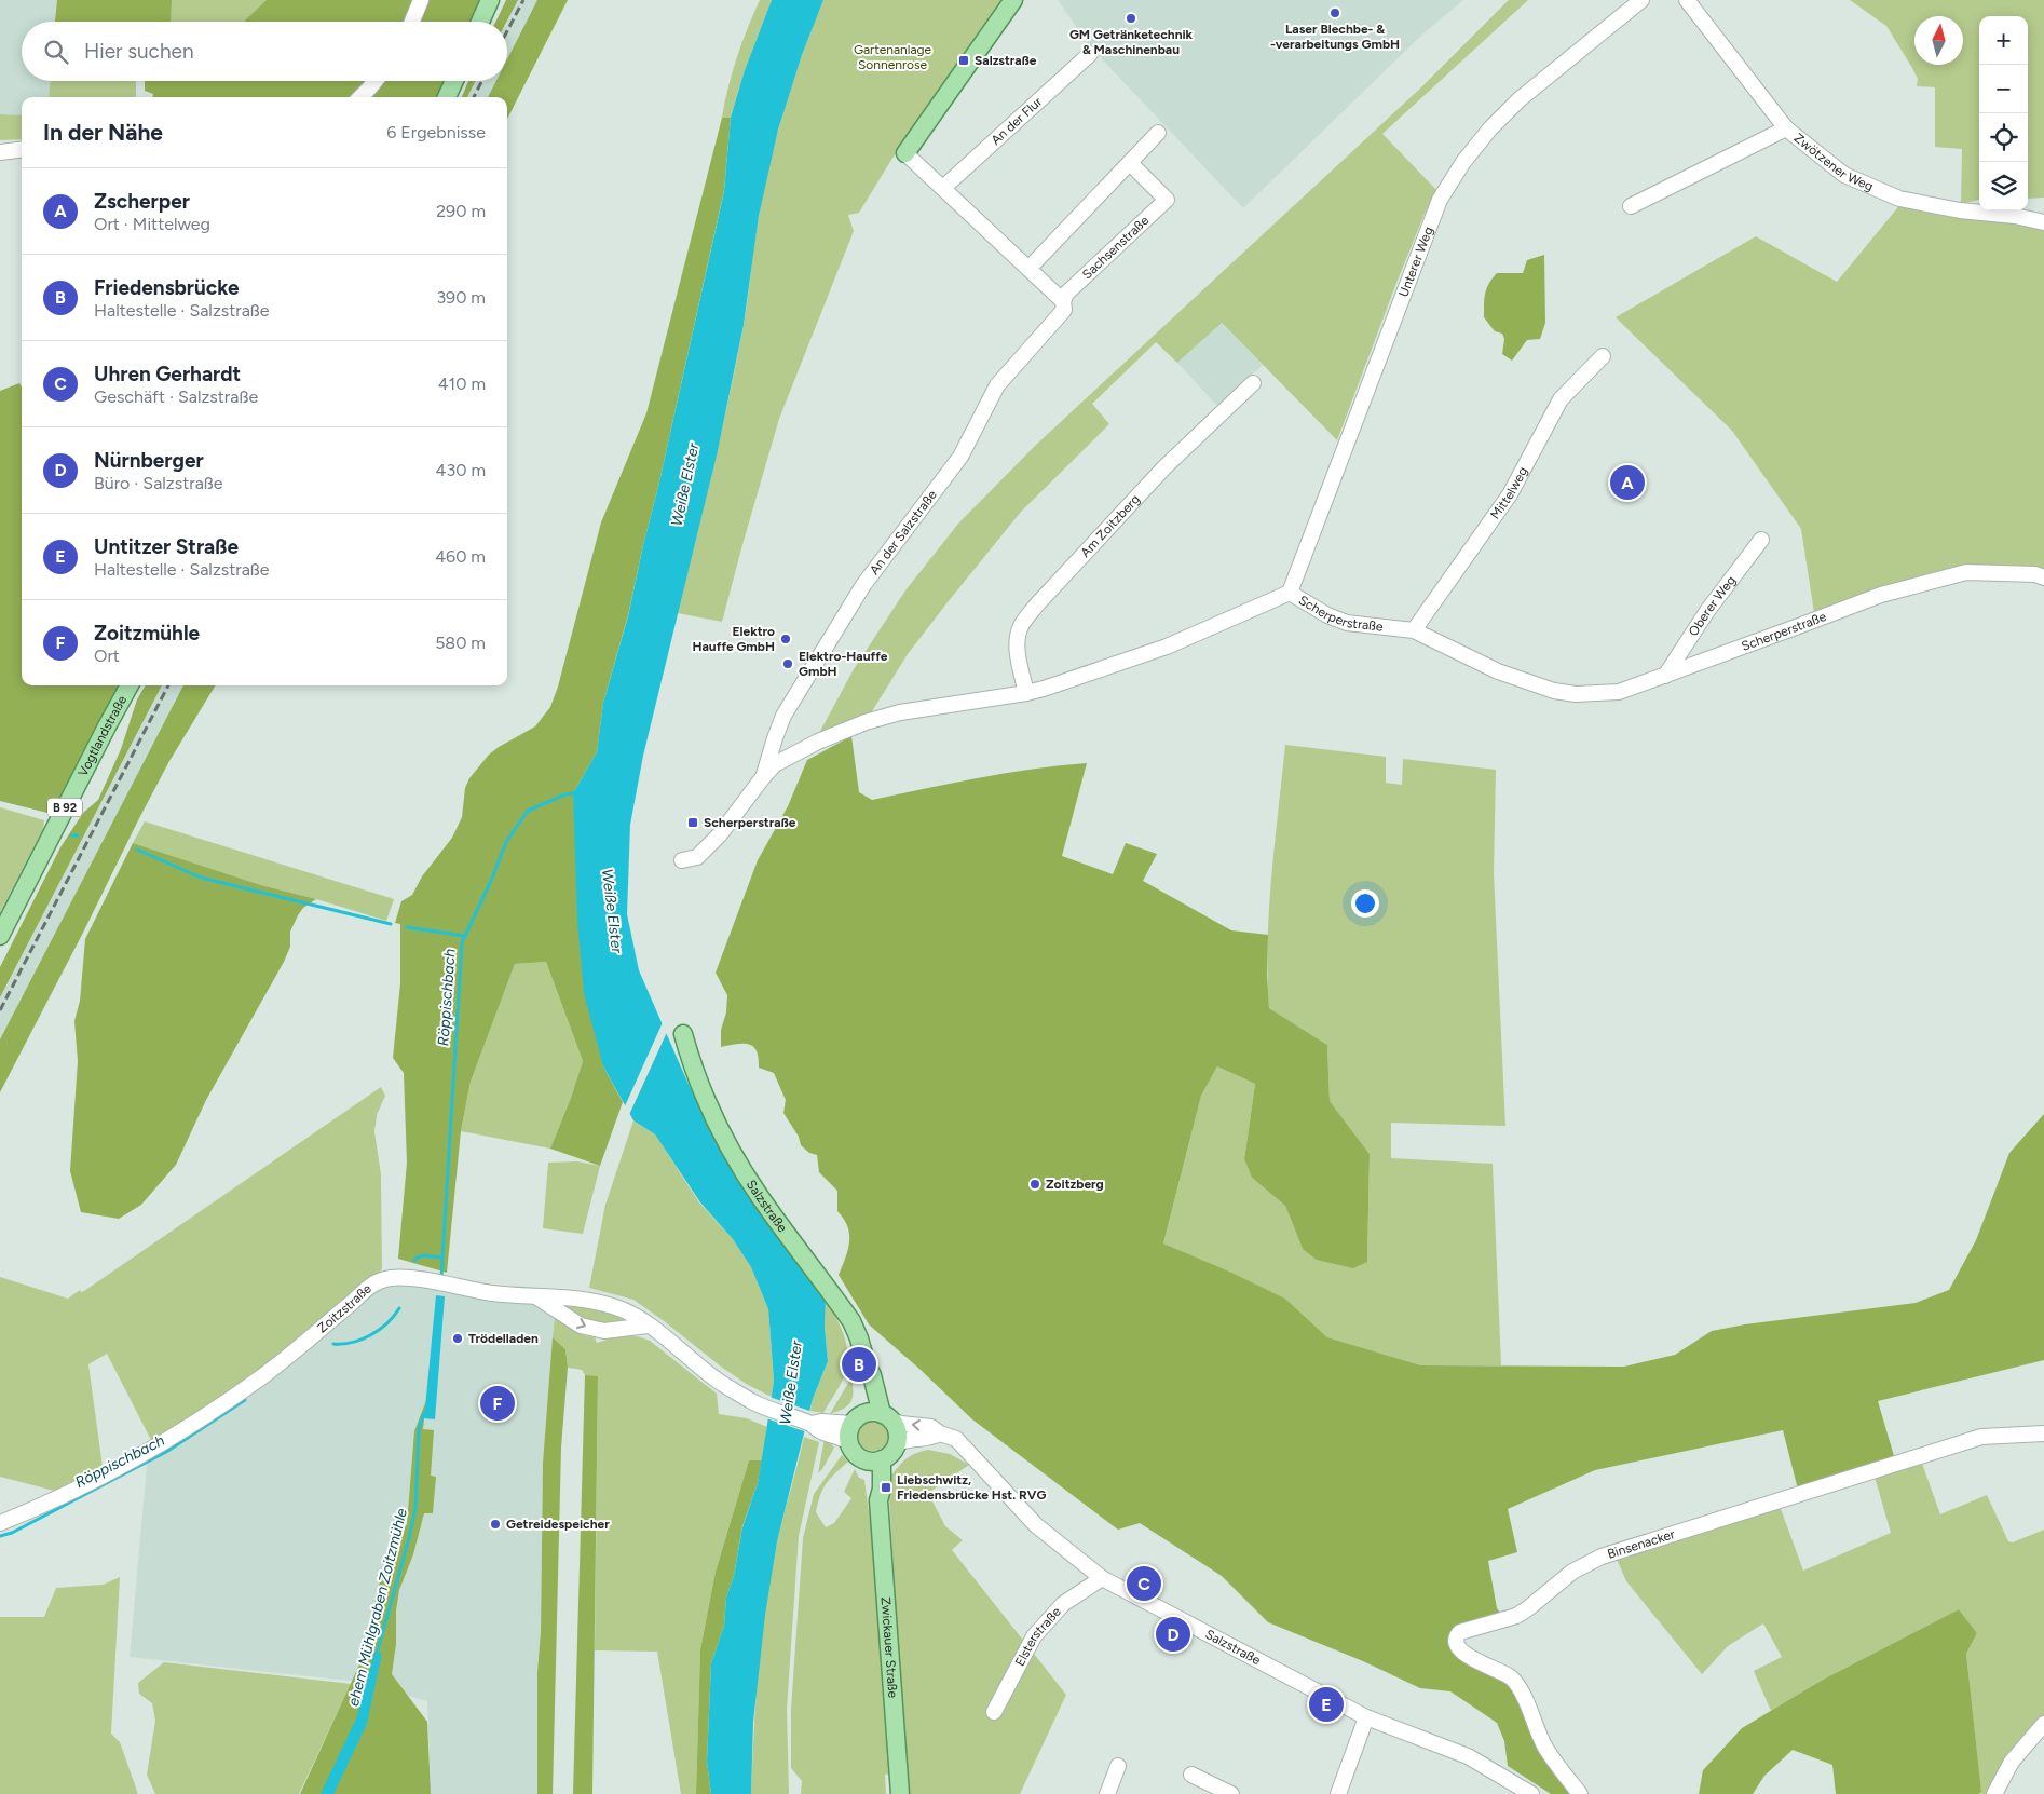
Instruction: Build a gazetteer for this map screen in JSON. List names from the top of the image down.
{
  "streets": {
    "main road": [
      "Vogtlandstraße",
      "B 92",
      "Salzstraße",
      "Zwickauer Straße"
    ],
    "street": [
      "An der Flur",
      "Zwötzener Weg",
      "Sachsenstraße",
      "Unterer Weg",
      "Mittelweg",
      "Am Zoitzberg",
      "An der Salzstraße",
      "Oberer Weg",
      "Scherperstraße",
      "Zoitzstraße",
      "Binsenacker",
      "Elsterstraße"
    ]
  },
  "crossings": [
    ["Sachsenstraße", "An der Salzstraße"],
    ["Unterer Weg", "Scherperstraße"],
    ["Mittelweg", "Scherperstraße"],
    ["Am Zoitzberg", "Scherperstraße"],
    ["An der Salzstraße", "Scherperstraße"],
    ["Oberer Weg", "Scherperstraße"],
    ["Salzstraße", "Zoitzstraße"],
    ["Salzstraße", "Elsterstraße"],
    ["Salzstraße", "Zwickauer Straße"],
    ["Zoitzstraße", "Zwickauer Straße"]
  ],
  "water": ["Weiße Elster", "Röppischbach", "ehem Mühlgraben Zoitzmühle"],
  "parks": ["Gartenanlage Sonnenrose"],
  "places": {
    "other": [
      "Laser Blechbe- & -verarbeitungs GmbH",
      "GM Getränketechnik & Maschinenbau",
      "Elektro Hauffe GmbH",
      "Elektro-Hauffe GmbH",
      "Zoitzberg",
      "Trödelladen",
      "Getreidespeicher"
    ],
    "transit": ["Salzstraße", "Scherperstraße", "Liebschwitz, Friedensbrücke Hst. RVG"]
  },
  "north": "top",
  "page": {
    "map_buttons": ["+", "−"],
    "search": "Hier suchen",
    "heading": ["In der Nähe", "6 Ergebnisse"],
    "list": [
      {
        "mark": "A",
        "name": "Zscherper",
        "note": "Ort · Mittelweg",
        "value": "290 m"
      },
      {
        "mark": "B",
        "name": "Friedensbrücke",
        "note": "Haltestelle · Salzstraße",
        "value": "390 m"
      },
      {
        "mark": "C",
        "name": "Uhren Gerhardt",
        "note": "Geschäft · Salzstraße",
        "value": "410 m"
      },
      {
        "mark": "D",
        "name": "Nürnberger",
        "note": "Büro · Salzstraße",
        "value": "430 m"
      },
      {
        "mark": "E",
        "name": "Untitzer Straße",
        "note": "Haltestelle · Salzstraße",
        "value": "460 m"
      },
      {
        "mark": "F",
        "name": "Zoitzmühle",
        "note": "Ort",
        "value": "580 m"
      }
    ],
    "pins": [
      "A",
      "B",
      "F",
      "C",
      "D",
      "E"
    ]
  }
}
